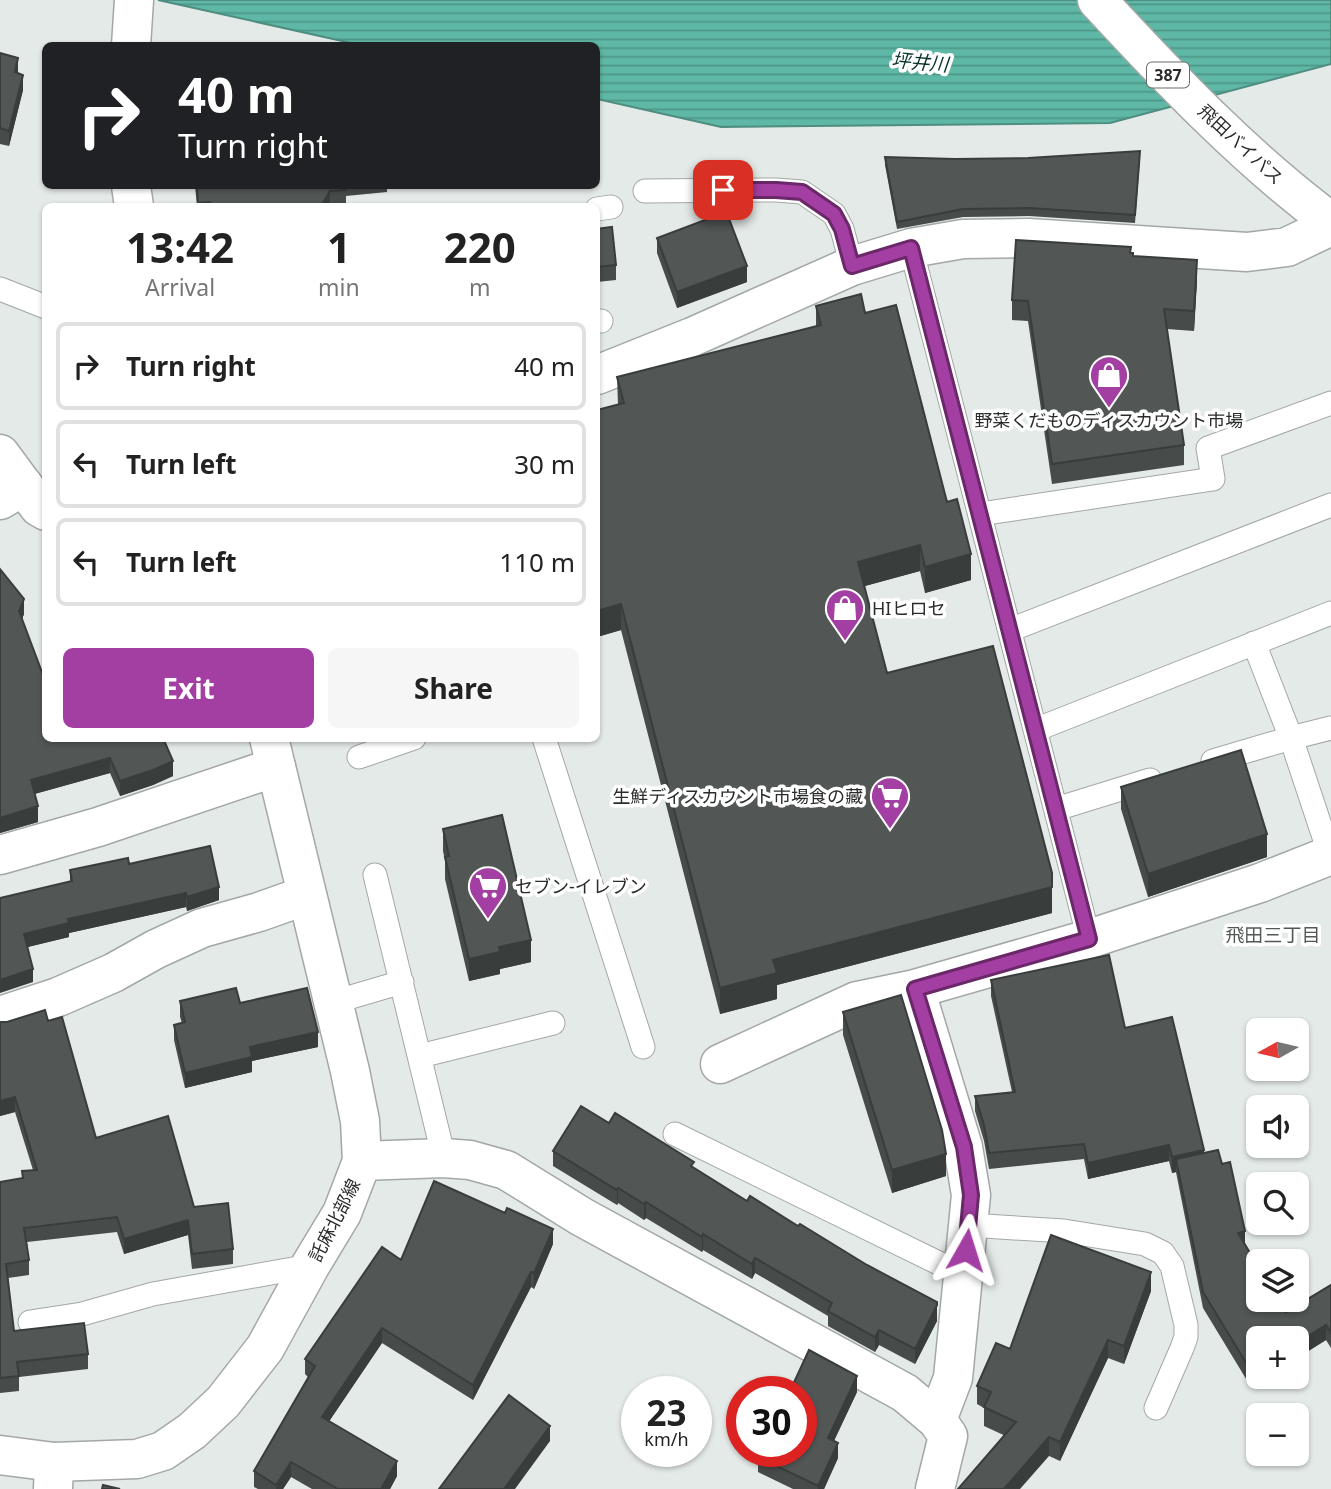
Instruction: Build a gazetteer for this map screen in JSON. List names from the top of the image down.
{
  "streets": {
    "main road": ["387", "飛田バイパス", "託麻北部線"]
  },
  "districts": ["飛田三丁目"],
  "water": ["坪井川"],
  "places": {
    "shop": ["野菜くだものディスカウント市場", "HIヒロセ"],
    "supermarket": ["生鮮ディスカウント市場食の藏", "セブン-イレブン"]
  },
  "north": "left",
  "page": {
    "turn": ["40 m", "Turn right"],
    "eta": [
      "13:42",
      "Arrival",
      "1",
      "min",
      "220",
      "m"
    ],
    "list": [
      {
        "name": "Turn right",
        "value": "40 m"
      },
      {
        "name": "Turn left",
        "value": "30 m"
      },
      {
        "name": "Turn left",
        "value": "110 m"
      }
    ],
    "buttons": ["Exit", "Share"],
    "map_buttons": ["+", "−"],
    "speed": "23 km/h",
    "limit": "30"
  }
}
